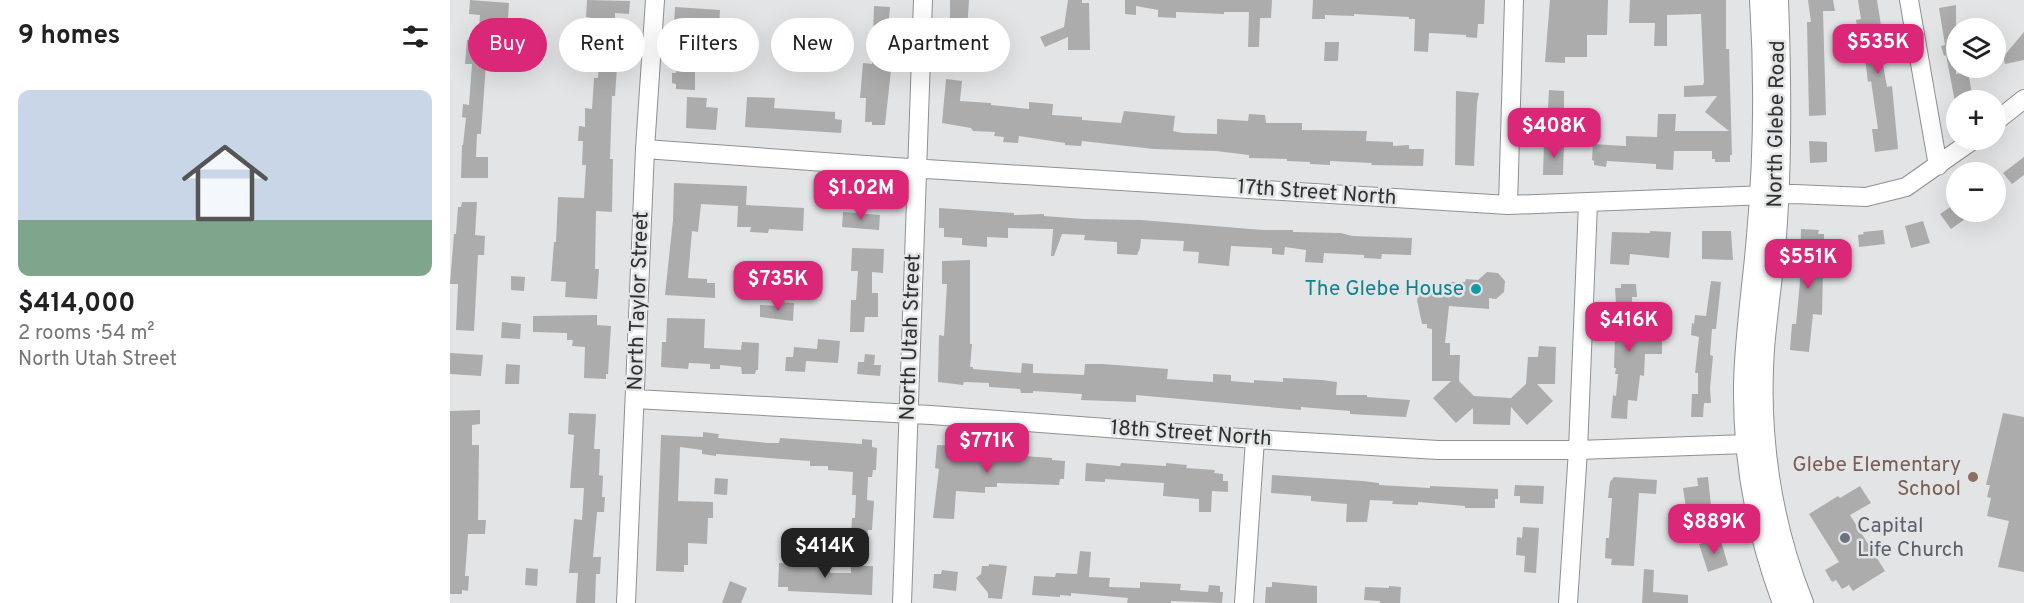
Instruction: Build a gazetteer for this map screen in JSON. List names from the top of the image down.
{
  "streets": {
    "main road": ["North Glebe Road"],
    "street": [
      "17th Street North",
      "North Taylor Street",
      "North Utah Street",
      "18th Street North"
    ]
  },
  "crossings": [
    ["North Glebe Road", "17th Street North"],
    ["North Glebe Road", "18th Street North"],
    ["17th Street North", "North Taylor Street"],
    ["17th Street North", "North Utah Street"],
    ["North Taylor Street", "18th Street North"],
    ["North Utah Street", "18th Street North"]
  ],
  "places": ["The Glebe House", "Glebe Elementary School", "Capital Life Church"],
  "page": {
    "heading": "9 homes",
    "map_buttons": ["+", "−"],
    "chip": [
      "Buy",
      "Rent",
      "Filters",
      "New",
      "Apartment"
    ],
    "price": [
      "$535K",
      "$408K",
      "$1.02M",
      "$551K",
      "$735K",
      "$416K",
      "$771K",
      "$889K",
      "$414K"
    ],
    "list": [
      {
        "name": "$414,000",
        "note": "2 rooms · 54 m² · North Utah Street"
      }
    ]
  }
}
